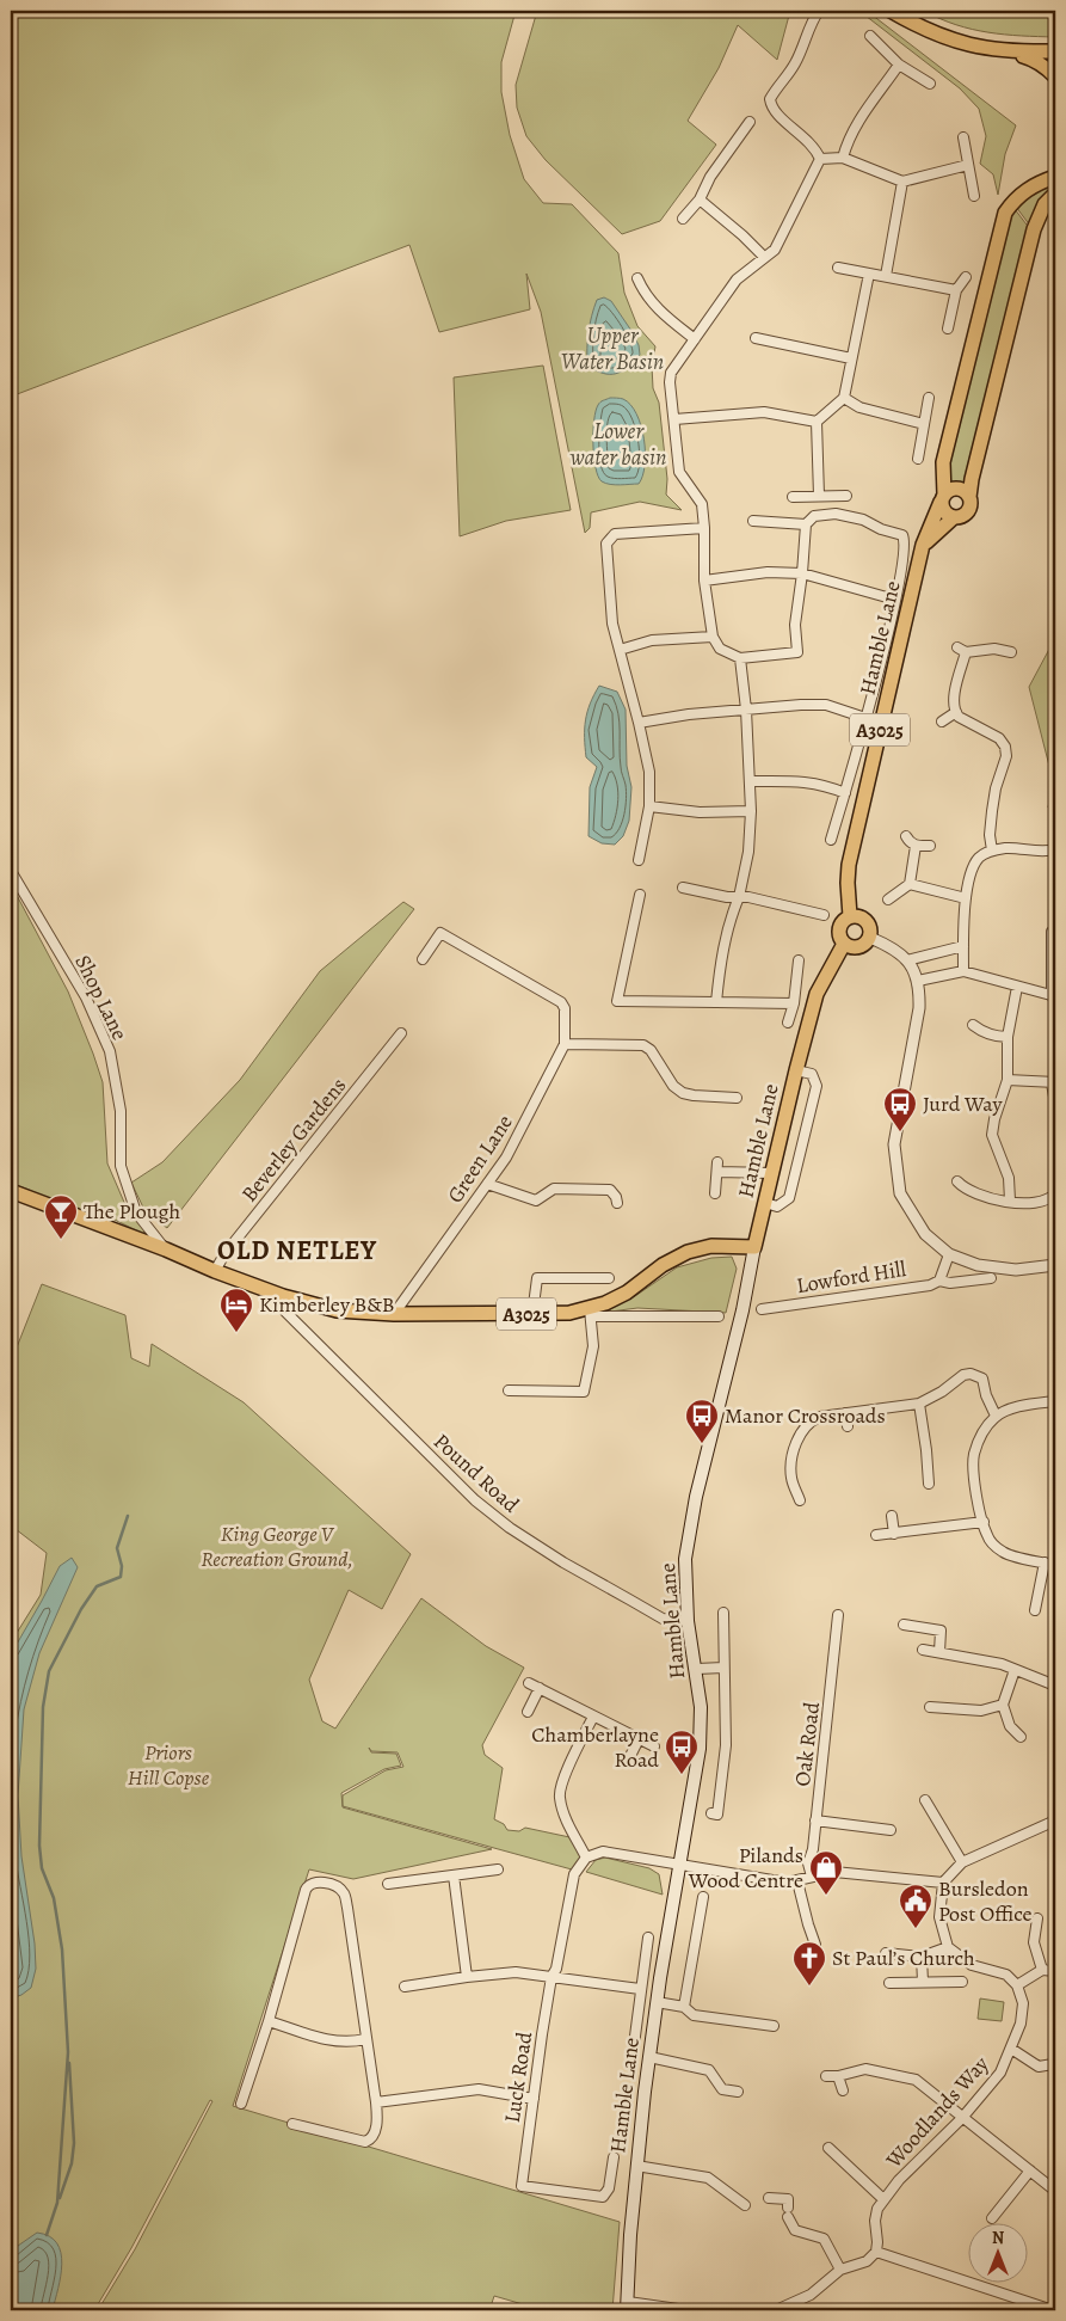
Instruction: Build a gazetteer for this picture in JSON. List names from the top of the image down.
{
  "streets": {
    "main road": ["Hamble Lane", "A3025"],
    "street": [
      "Shop Lane",
      "Beverley Gardens",
      "Green Lane",
      "Lowford Hill",
      "Pound Road",
      "Oak Road",
      "Luck Road",
      "Woodlands Way"
    ]
  },
  "crossings": [
    ["Hamble Lane", "A3025"],
    ["Hamble Lane", "Pound Road"],
    ["A3025", "Shop Lane"],
    ["A3025", "Beverley Gardens"],
    ["A3025", "Green Lane"],
    ["A3025", "Pound Road"]
  ],
  "districts": ["OLD NETLEY"],
  "water": ["Upper Water Basin", "Lower water basin"],
  "parks": ["King George V Recreation Ground,", "Priors Hill Copse"],
  "places": {
    "bus stop": ["Jurd Way", "Manor Crossroads", "Chamberlayne Road"],
    "bar": ["The Plough"],
    "hotel": ["Kimberley B&B"],
    "shop": ["Pilands Wood Centre"],
    "public building": ["Bursledon Post Office"],
    "church": ["St Paul’s Church"]
  },
  "north": "top"
}
